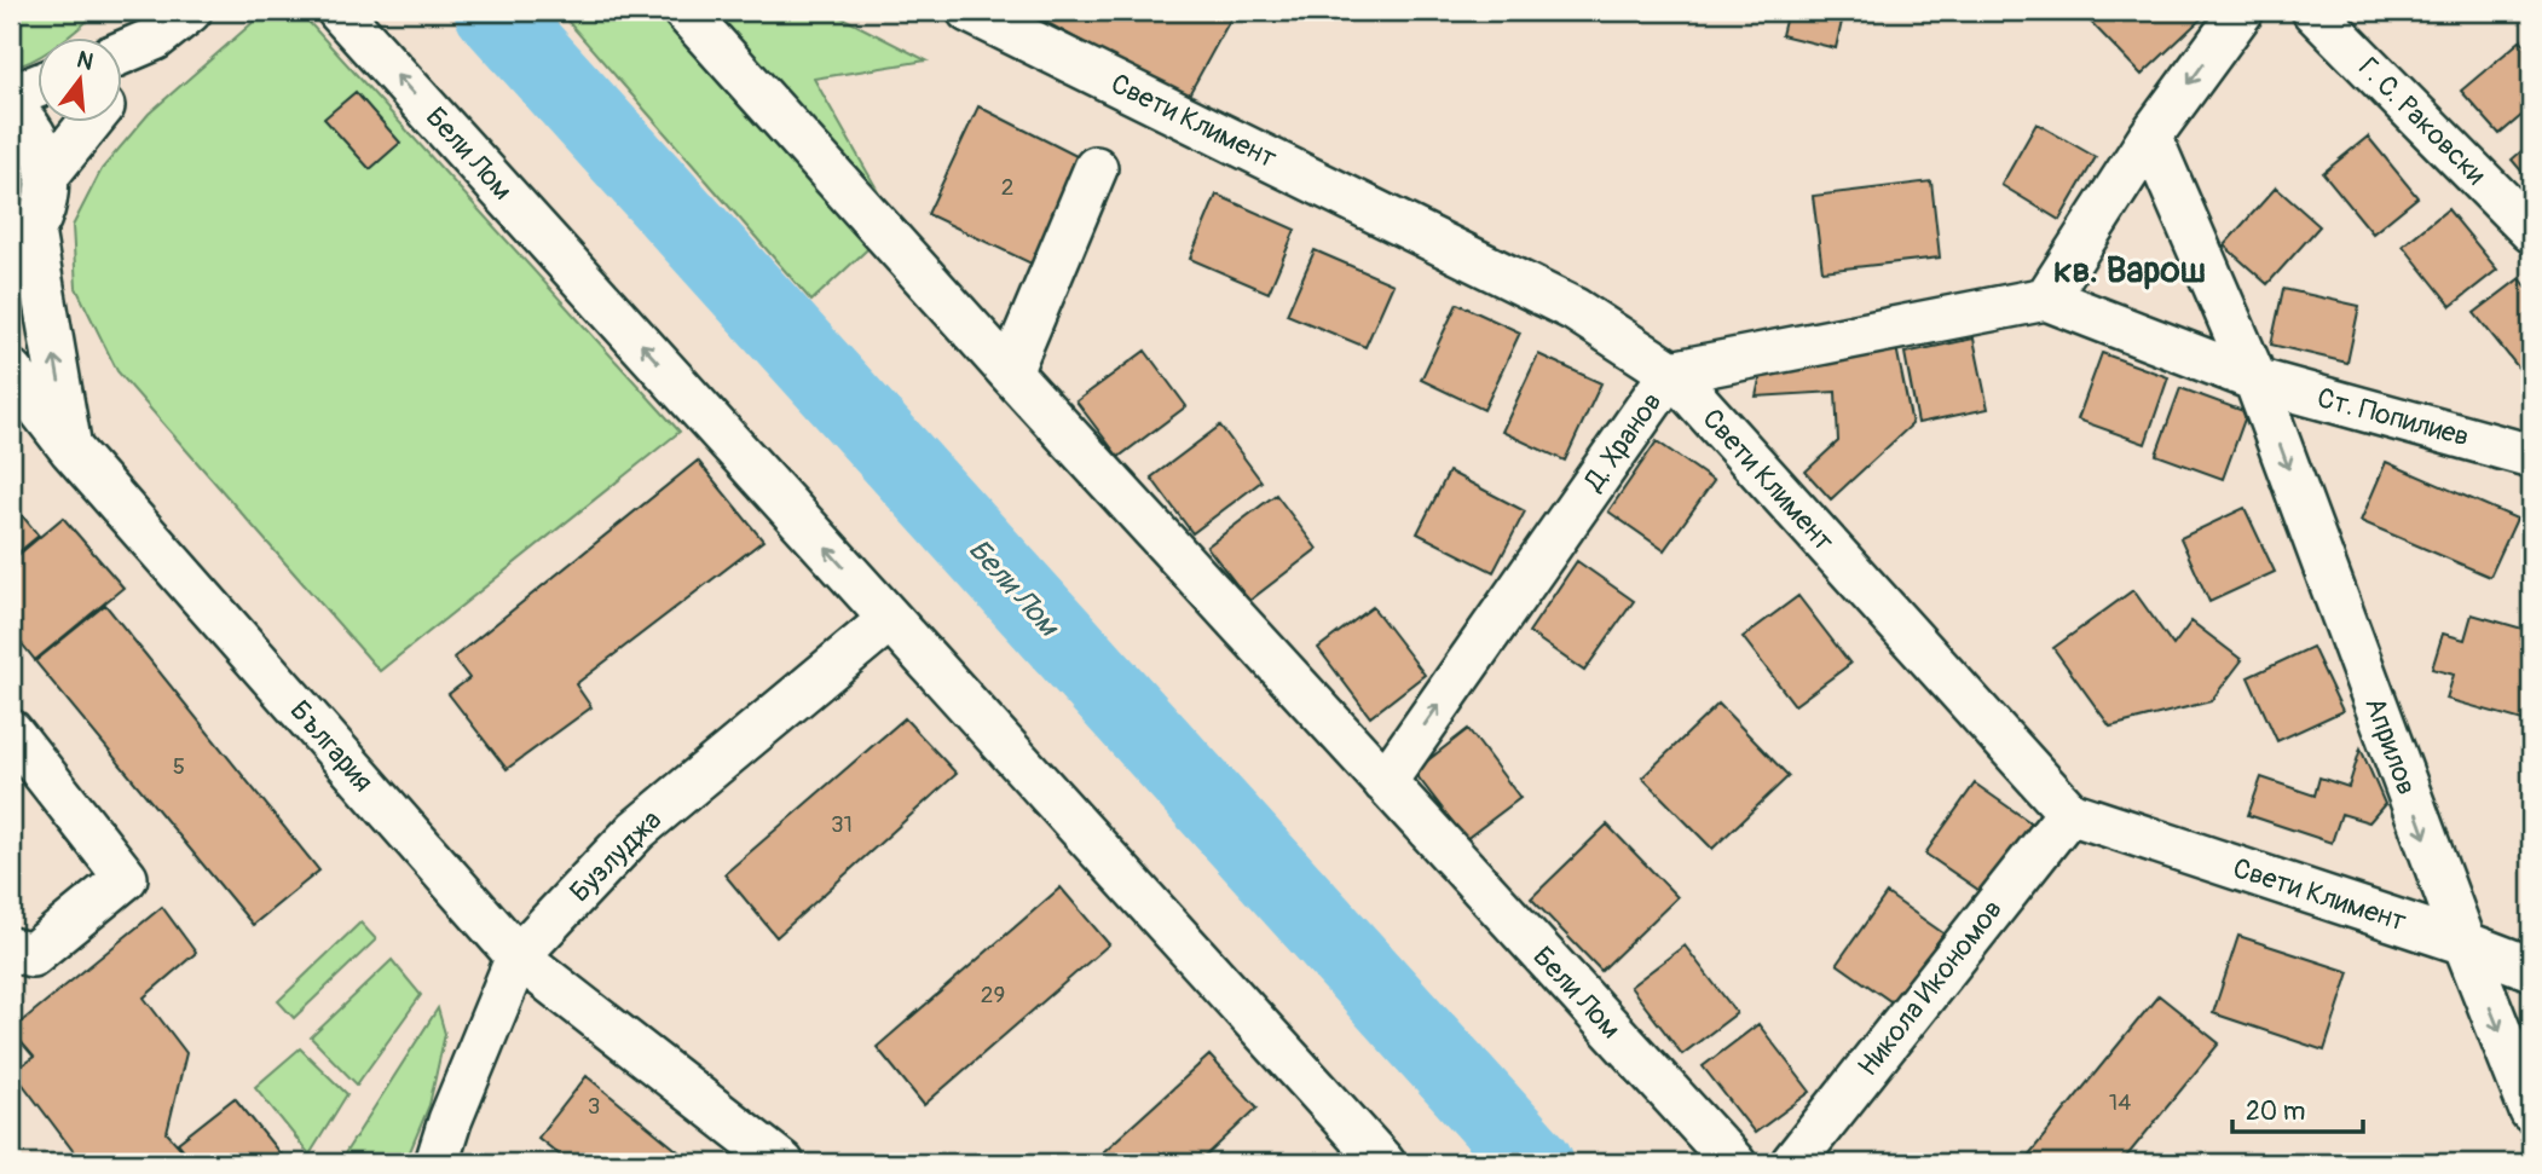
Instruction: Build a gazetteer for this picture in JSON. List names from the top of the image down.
{
  "streets": {
    "street": [
      "Свети Климент",
      "Г. С. Раковски",
      "Бели Лом",
      "Ст. Попилиев",
      "Д. Хранов",
      "България",
      "Априлов",
      "Бузлуджа",
      "Никола Икономов"
    ]
  },
  "crossings": [
    ["Свети Климент", "Д. Хранов"],
    ["Свети Климент", "Априлов"],
    ["Свети Климент", "Никола Икономов"],
    ["Бели Лом", "Д. Хранов"],
    ["Бели Лом", "Бузлуджа"],
    ["Ст. Попилиев", "Д. Хранов"],
    ["Ст. Попилиев", "Априлов"],
    ["България", "Бузлуджа"]
  ],
  "one_way": ["Д. Хранов", "Априлов"],
  "districts": ["кв. Варош"],
  "water": ["Бели Лом"],
  "house_numbers": [
    "2",
    "5",
    "31",
    "29",
    "14",
    "3"
  ],
  "scale_bar": "20 m",
  "north": "top"
}
